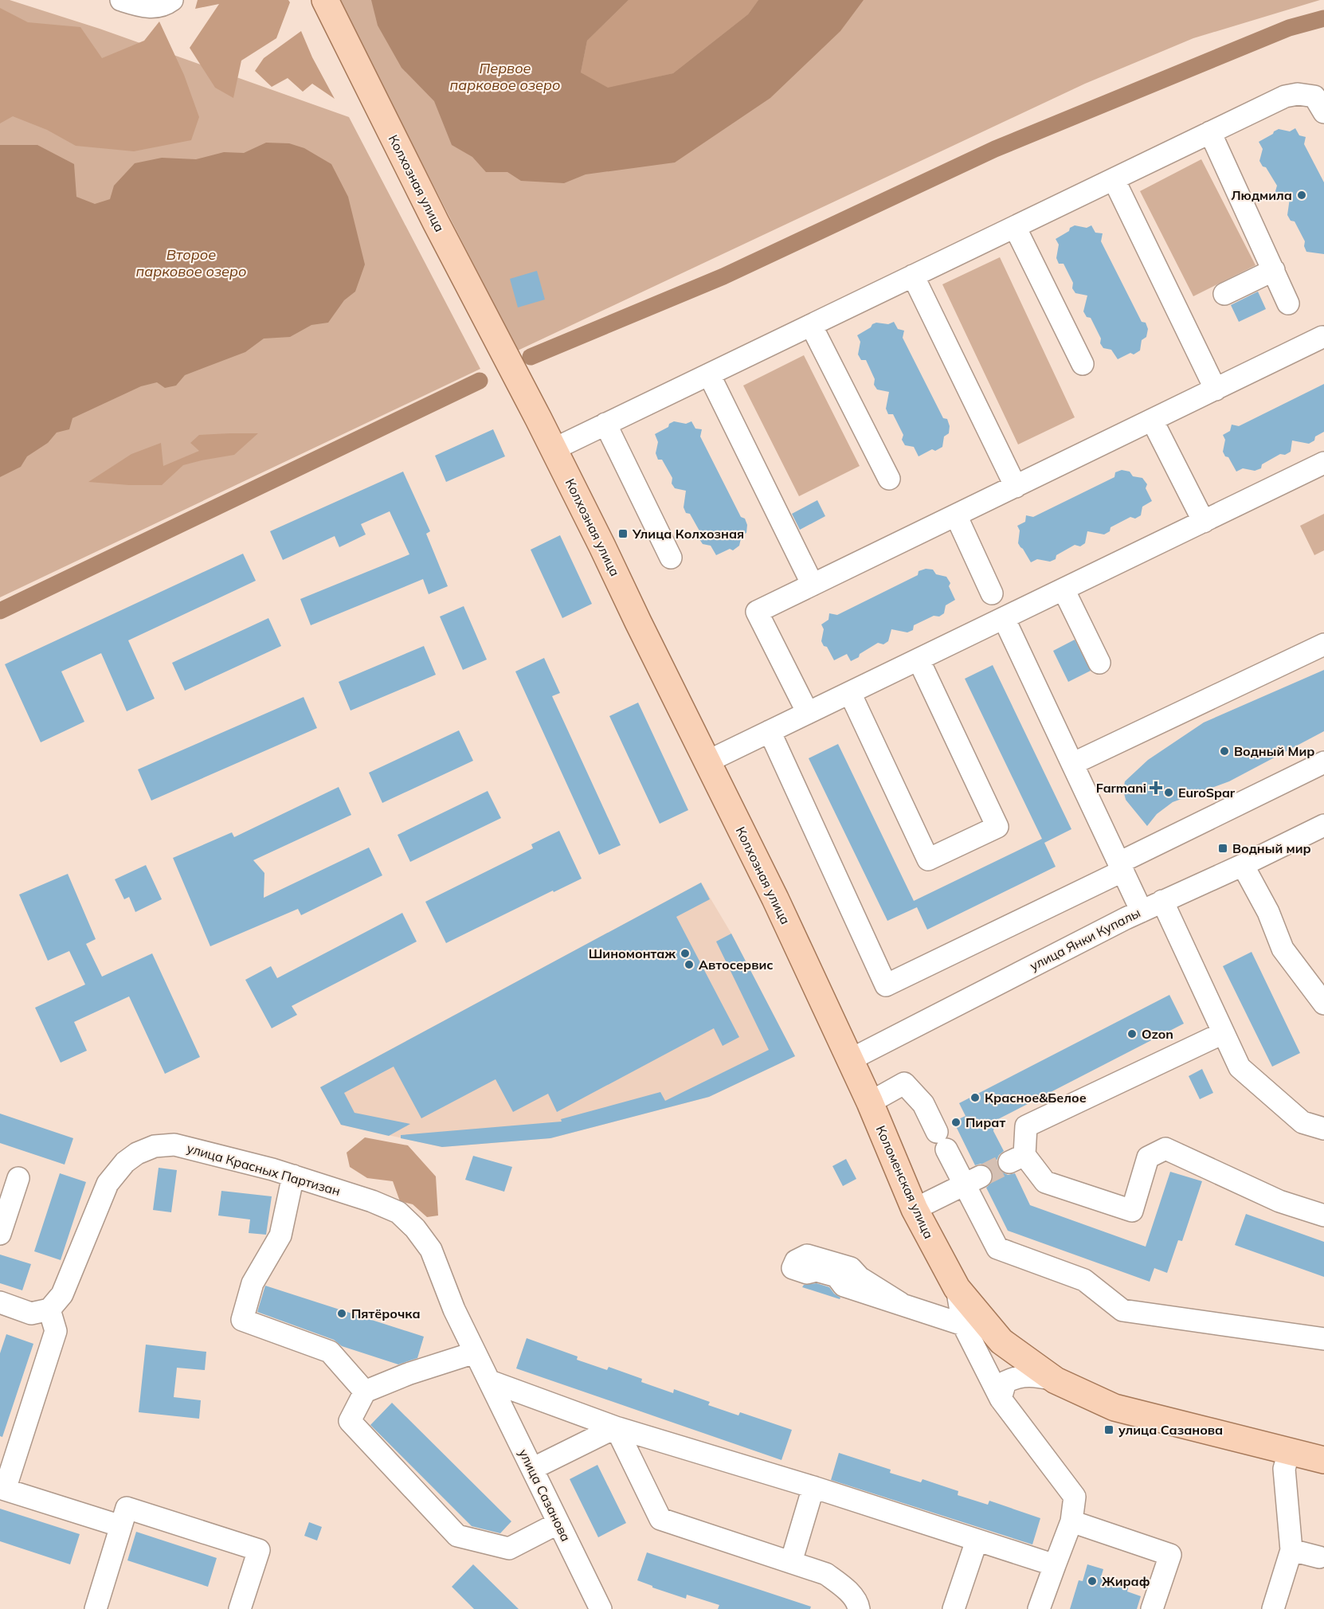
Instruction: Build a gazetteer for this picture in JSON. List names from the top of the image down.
{
  "streets": {
    "main road": ["Колхозная улица", "Коломенская улица"],
    "street": ["улица Янки Купалы", "улица Красных Партизан", "улица Сазанова"]
  },
  "crossings": [
    ["Колхозная улица", "улица Янки Купалы"],
    ["Колхозная улица", "Коломенская улица"],
    ["улица Янки Купалы", "Коломенская улица"],
    ["улица Красных Партизан", "улица Сазанова"]
  ],
  "water": ["Первое парковое озеро", "Второе парковое озеро"],
  "places": {
    "other": [
      "Людмила",
      "Водный Мир",
      "EuroSpar",
      "Шиномонтаж",
      "Автосервис",
      "Ozon",
      "Красное&Белое",
      "Пират",
      "Пятёрочка",
      "Жираф"
    ],
    "transit": ["Улица Колхозная", "Водный мир", "улица Сазанова"],
    "health": ["Farmani"]
  }
}
